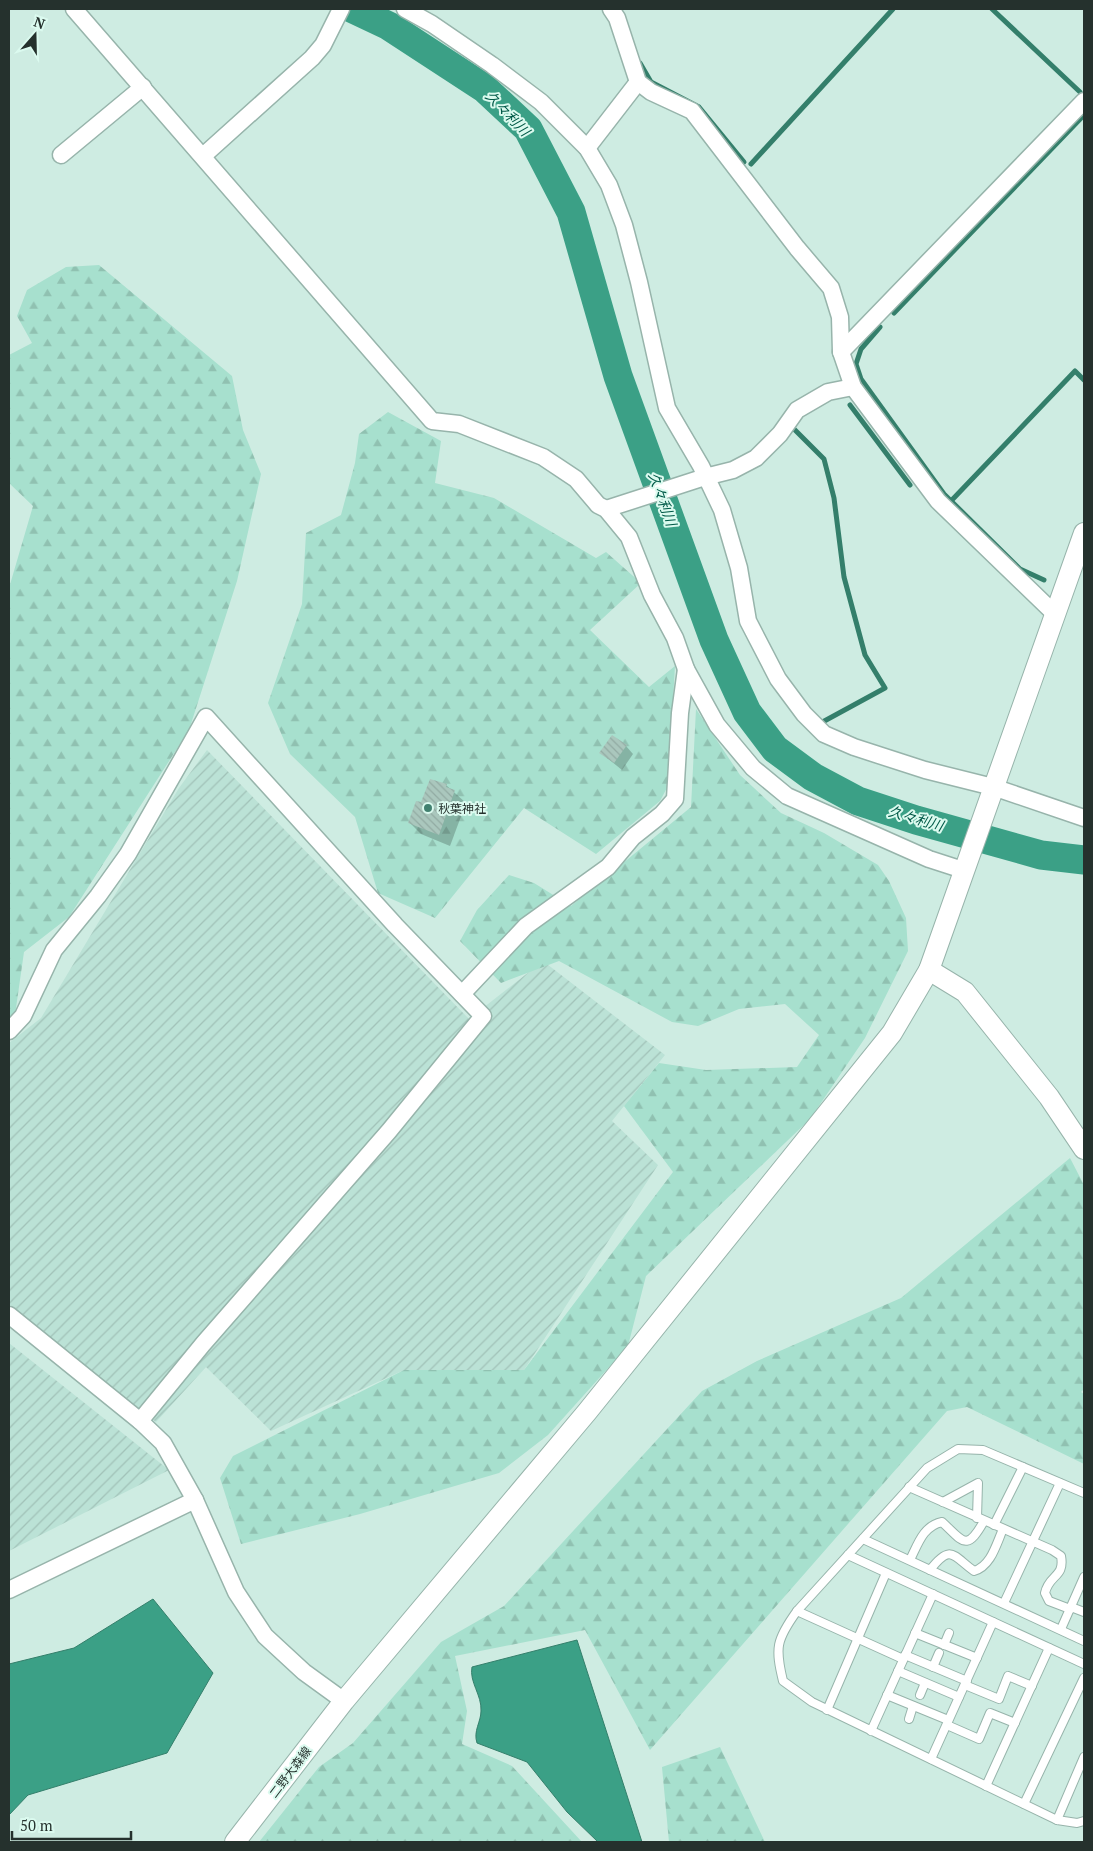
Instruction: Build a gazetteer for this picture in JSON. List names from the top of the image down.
{
  "streets": {
    "street": ["二野大森線"]
  },
  "water": ["久々利川"],
  "places": ["秋葉神社"],
  "scale_bar": "50 m",
  "north": "top"
}
